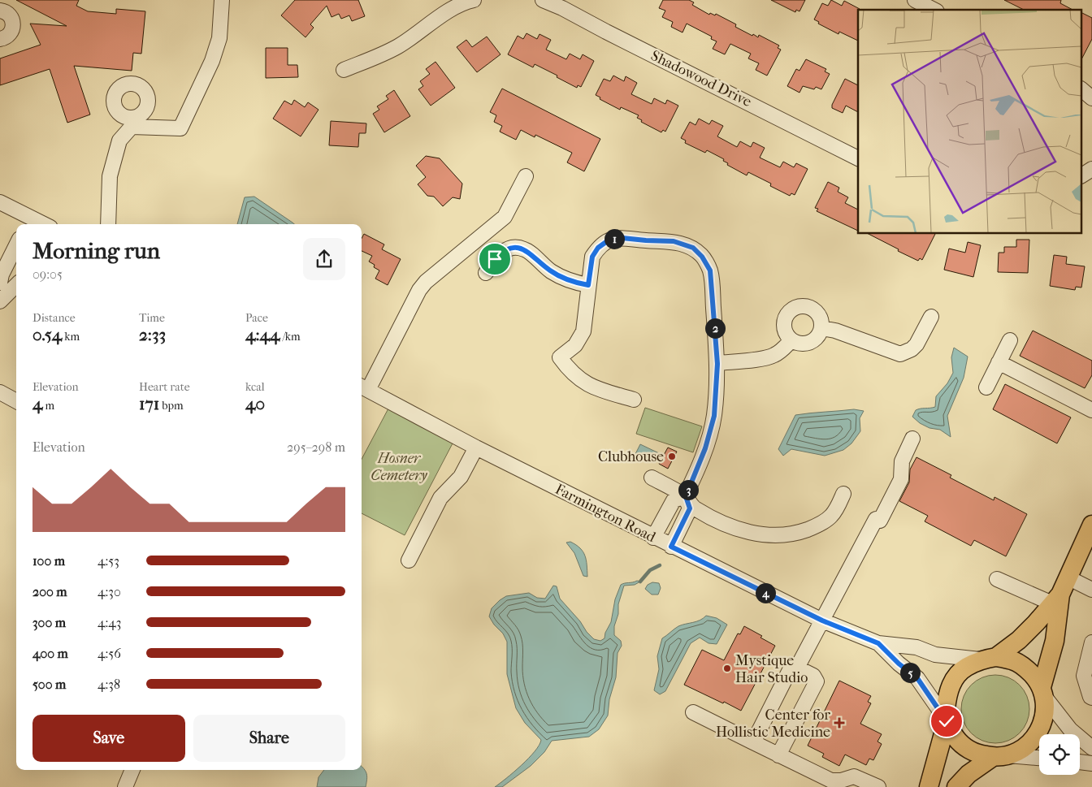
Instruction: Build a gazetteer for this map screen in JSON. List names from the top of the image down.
{
  "streets": {
    "street": ["Shadowood Drive", "Farmington Road"]
  },
  "parks": ["Hosner Cemetery"],
  "places": {
    "other": ["Clubhouse", "Mystique Hair Studio"],
    "health": ["Center for Hollistic Medicine"]
  },
  "page": {
    "heading": ["Morning run", "09:05"],
    "pins": [
      "1",
      "2",
      "3",
      "4",
      "5"
    ],
    "stats": [
      ["Distance", "0.54 km"],
      ["Time", "2:33"],
      ["Pace", "4:44 /km"],
      ["Elevation", "4 m"],
      ["Heart rate", "171 bpm"],
      ["kcal", "40"]
    ],
    "chart": ["Elevation", "295–298 m"],
    "list": [
      {
        "name": "100 m",
        "note": "4:53"
      },
      {
        "name": "200 m",
        "note": "4:30"
      },
      {
        "name": "300 m",
        "note": "4:43"
      },
      {
        "name": "400 m",
        "note": "4:56"
      },
      {
        "name": "500 m",
        "note": "4:38"
      }
    ],
    "buttons": ["Save", "Share"]
  }
}
